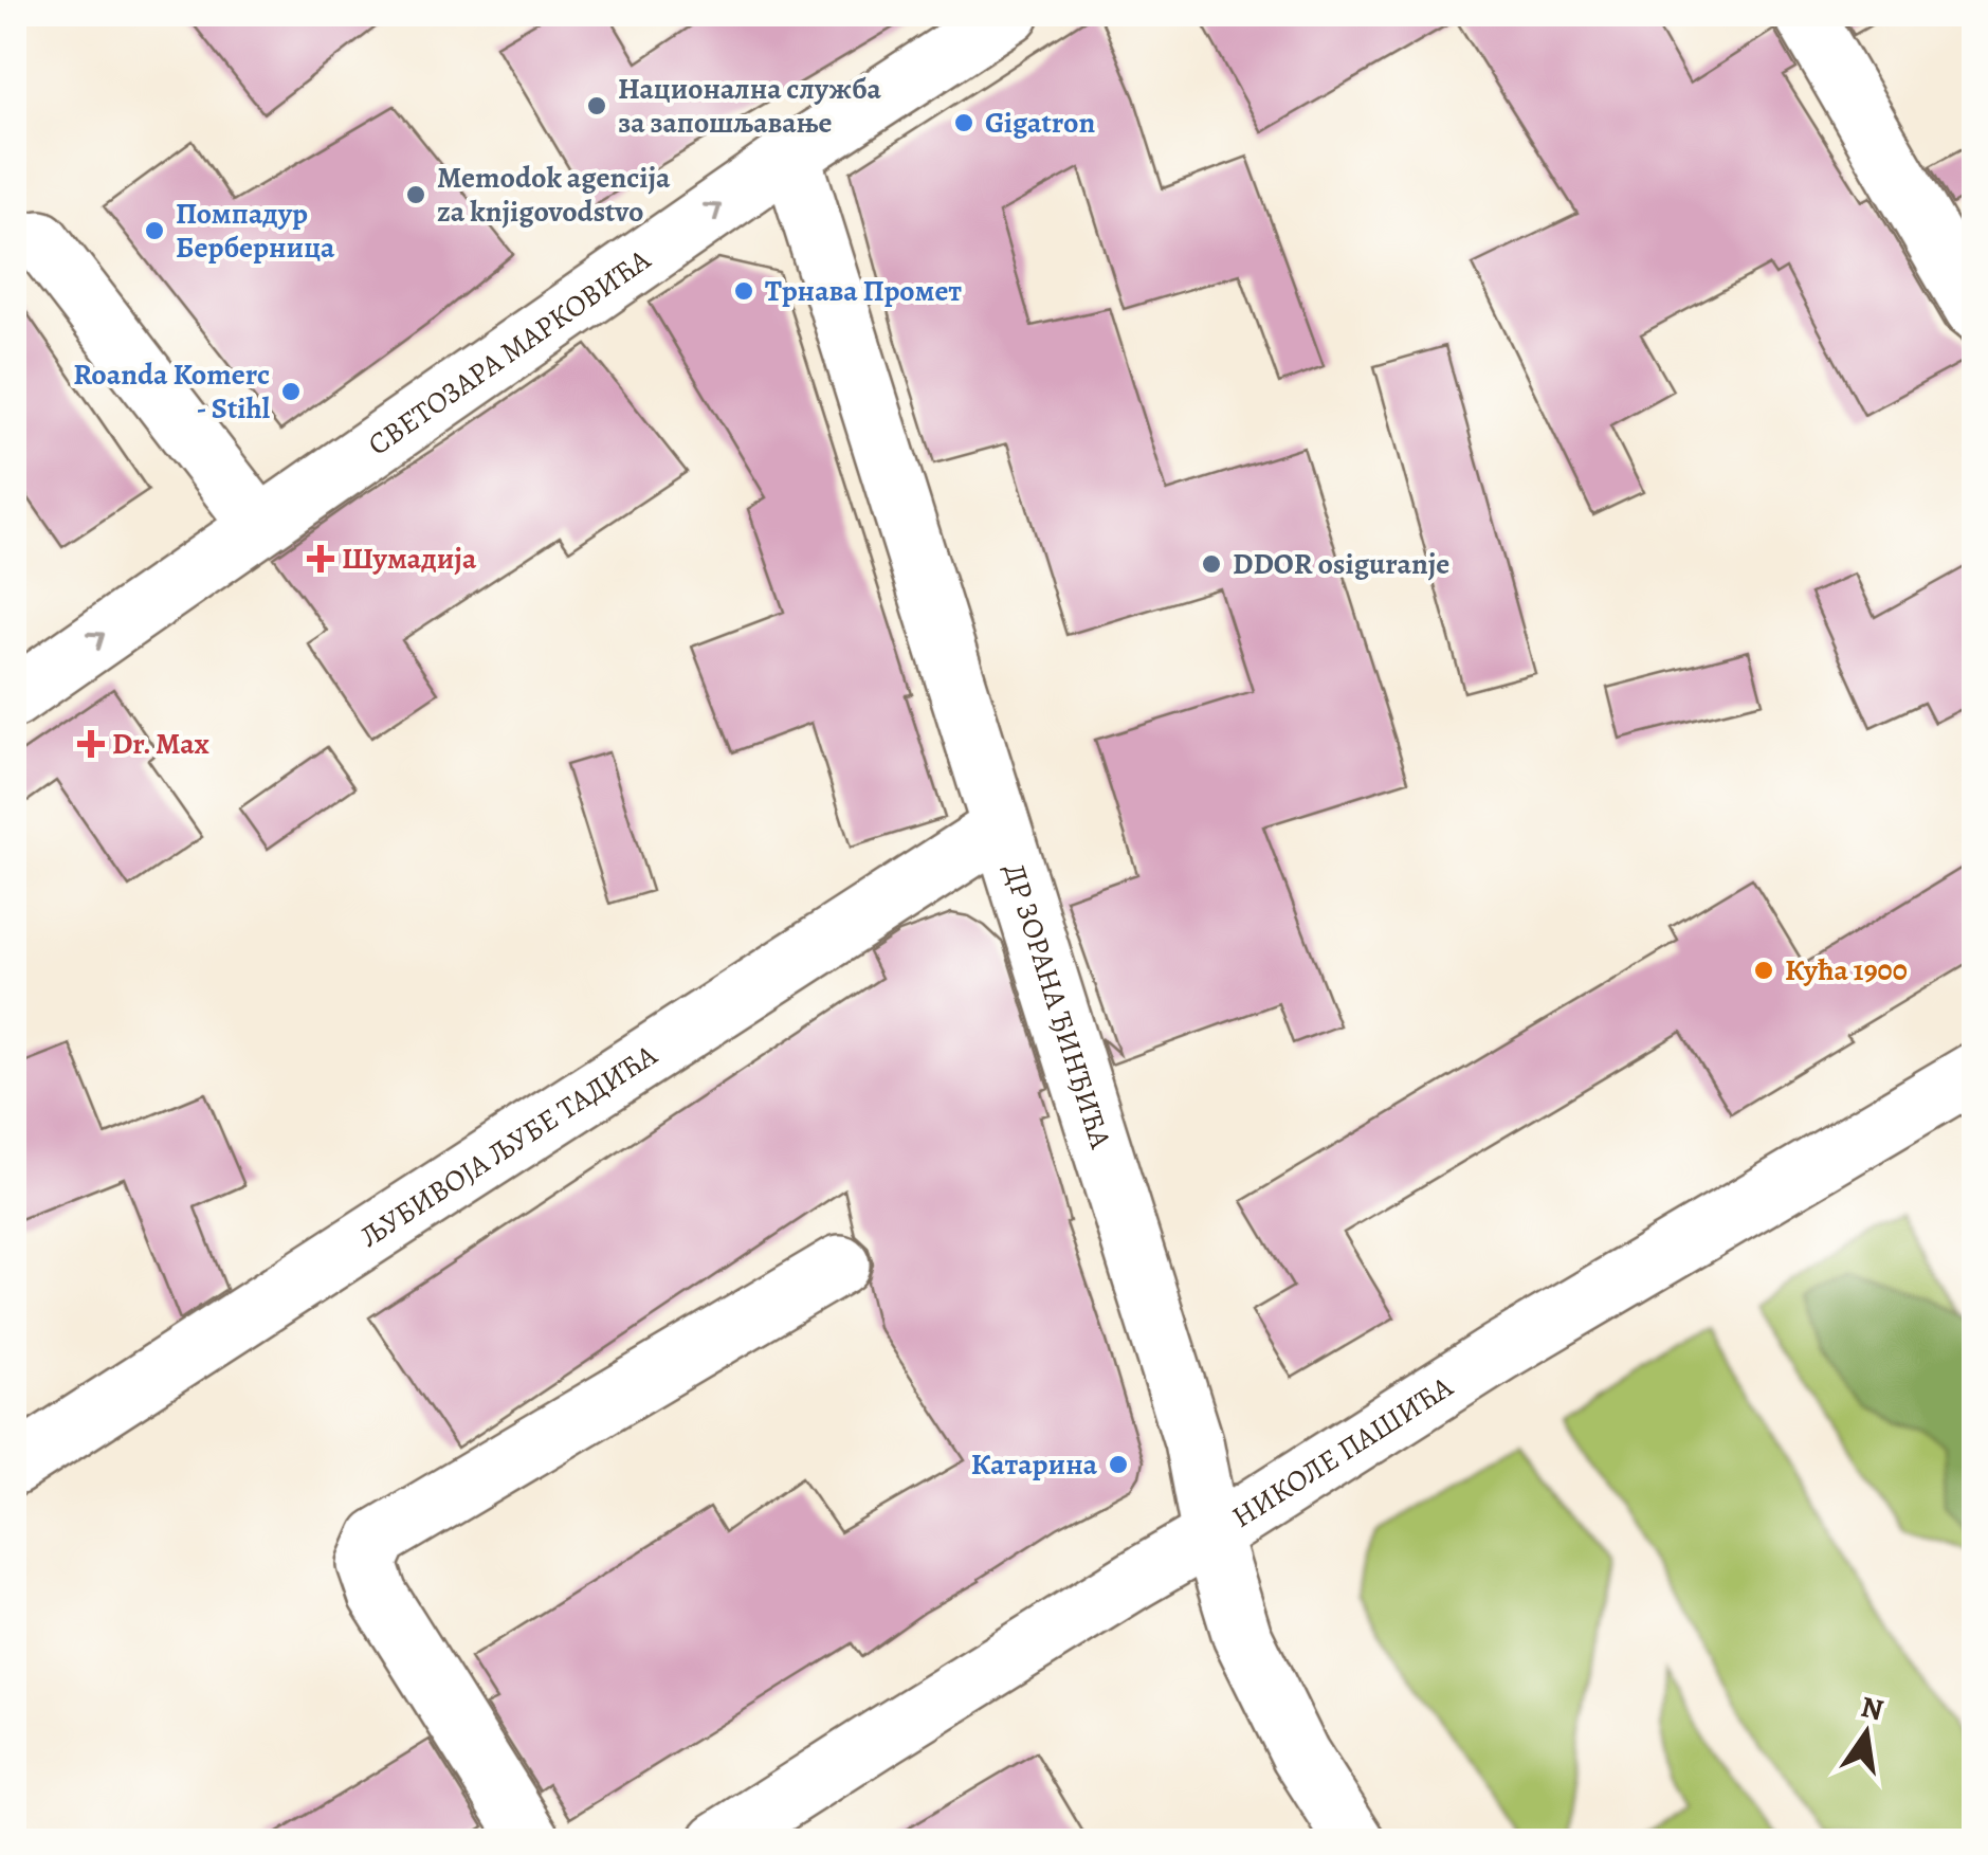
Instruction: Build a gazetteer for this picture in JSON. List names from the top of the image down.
{
  "streets": {
    "street": [
      "СВЕТОЗАРА МАРКОВИЋА",
      "ДР ЗОРАНА ЂИНЂИЋА",
      "ЉУБИВОЈА ЉУБЕ ТАДИЋА",
      "НИКОЛЕ ПАШИЋА"
    ]
  },
  "crossings": [
    ["СВЕТОЗАРА МАРКОВИЋА", "ДР ЗОРАНА ЂИНЂИЋА"],
    ["ДР ЗОРАНА ЂИНЂИЋА", "ЉУБИВОЈА ЉУБЕ ТАДИЋА"],
    ["ДР ЗОРАНА ЂИНЂИЋА", "НИКОЛЕ ПАШИЋА"]
  ],
  "one_way": ["СВЕТОЗАРА МАРКОВИЋА"],
  "places": {
    "other": [
      "Национална служба за запошљавање",
      "Gigatron",
      "Memodok agencija za knjigovodstvo",
      "Помпадур Берберница",
      "Трнава Промет",
      "Roanda Komerc - Stihl",
      "DDOR osiguranje",
      "Кућа 1900",
      "Катарина"
    ],
    "health": ["Шумадија", "Dr. Max"]
  },
  "north": "top"
}
